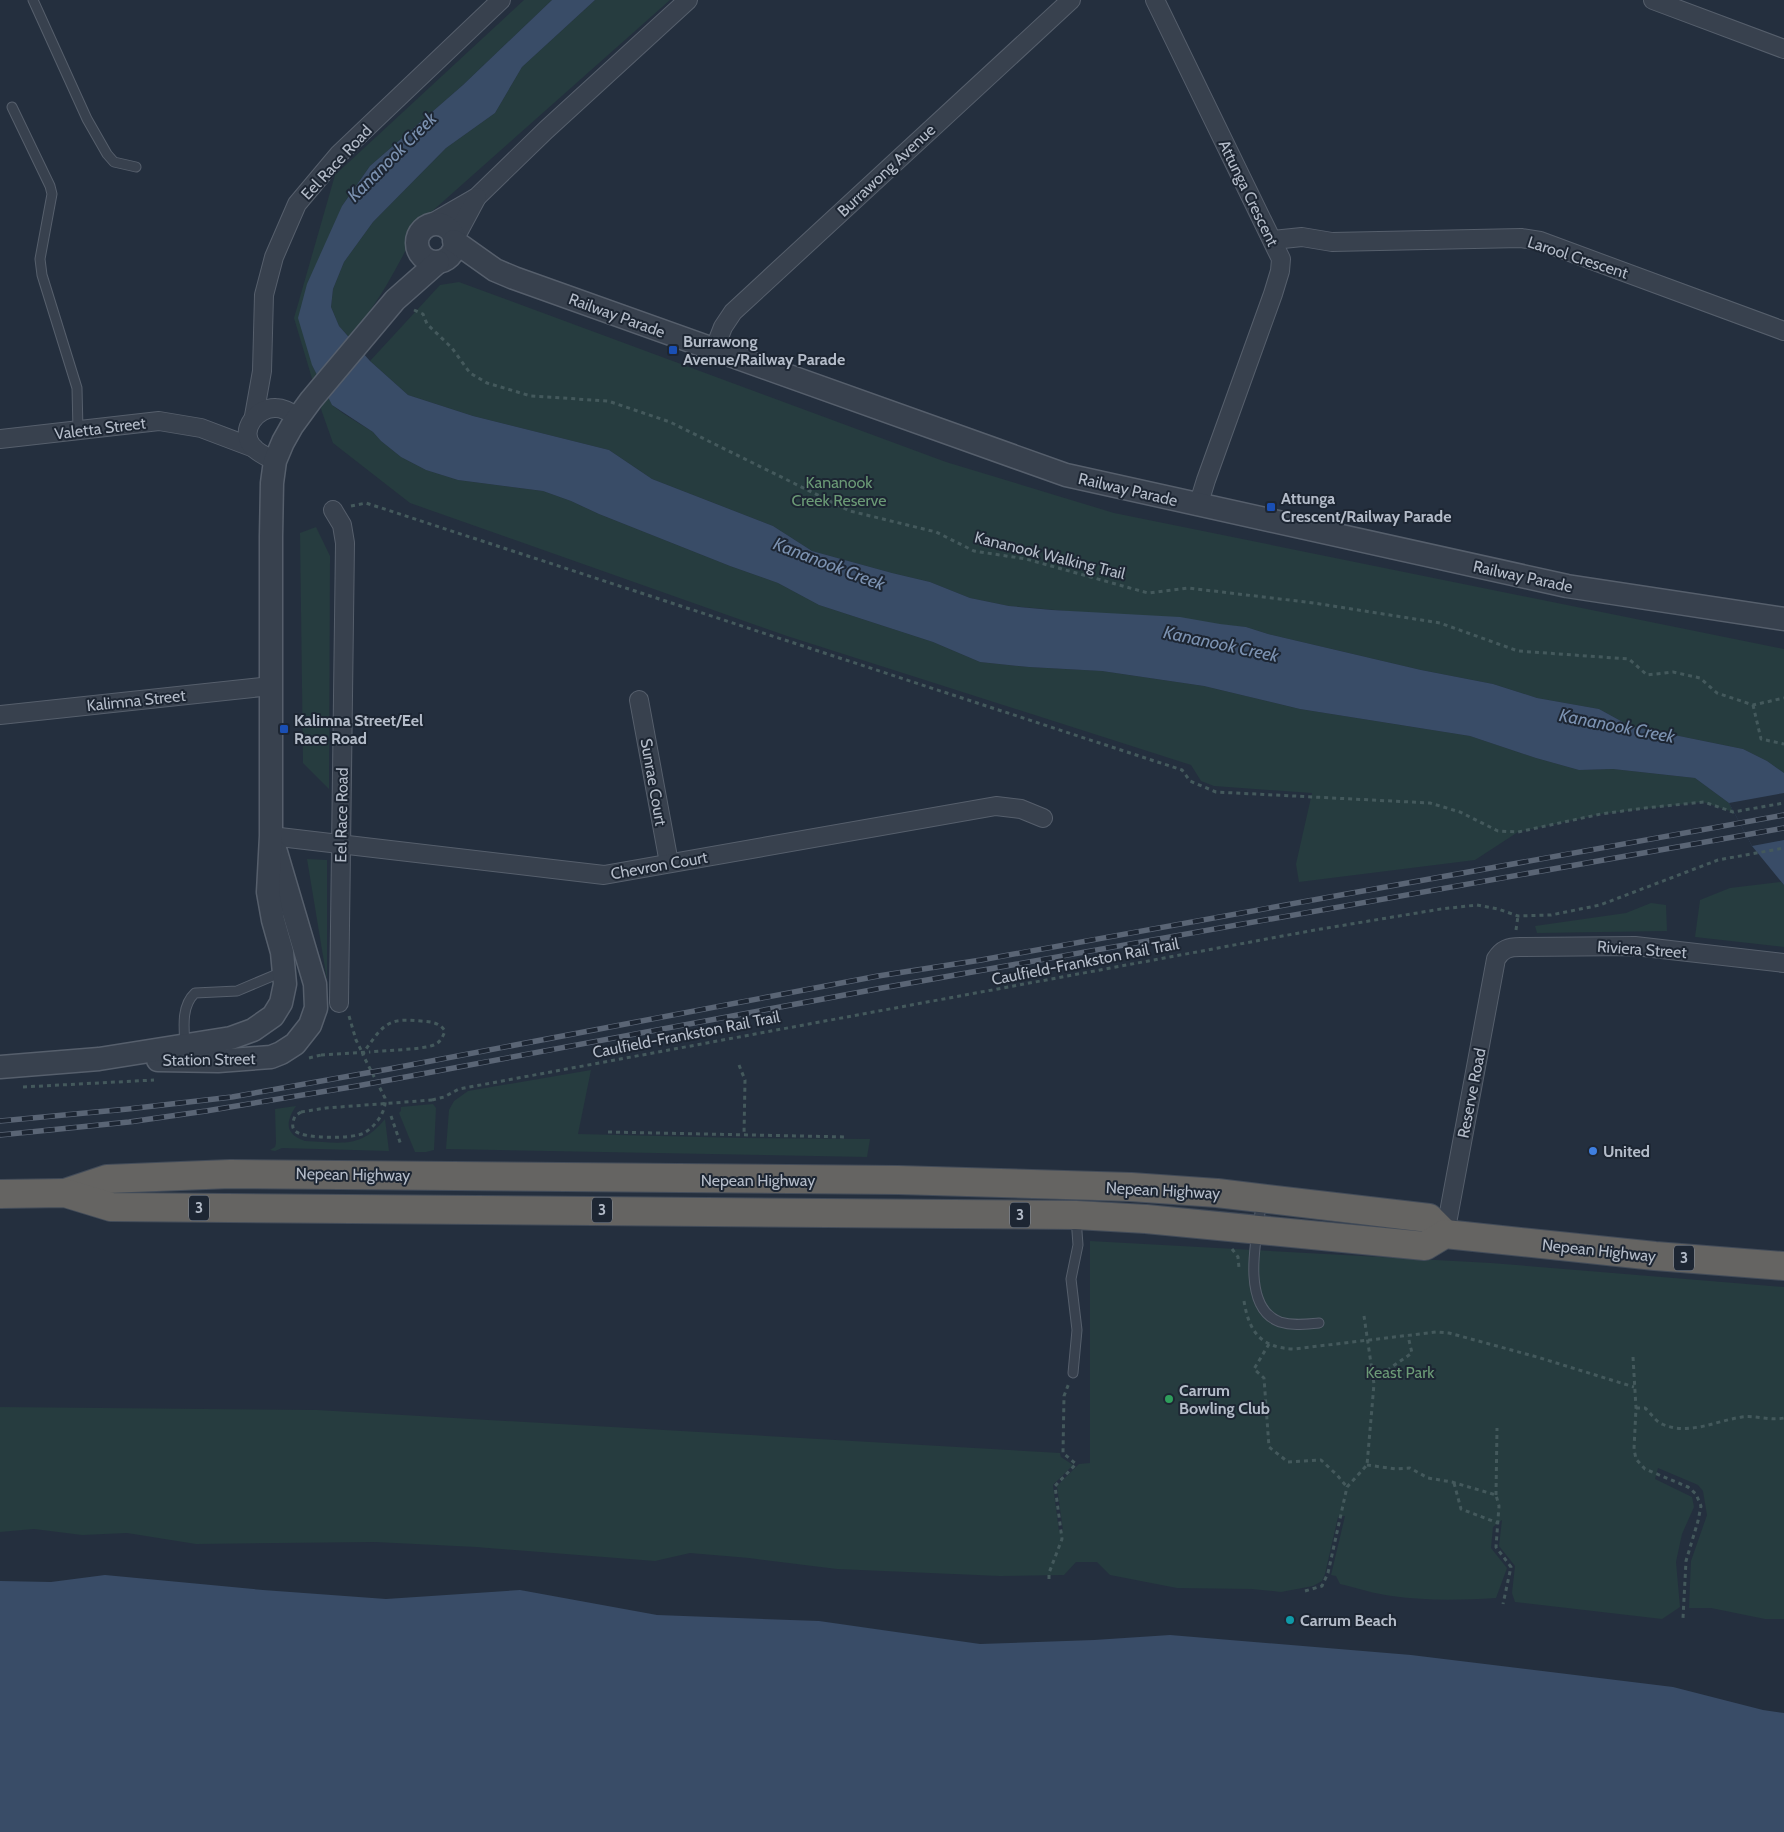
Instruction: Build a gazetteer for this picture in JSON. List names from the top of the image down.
{
  "streets": {
    "highway": ["Nepean Highway", "3"],
    "street": [
      "Eel Race Road",
      "Burrawong Avenue",
      "Attunga Crescent",
      "Larool Crescent",
      "Railway Parade",
      "Valetta Street",
      "Kalimna Street",
      "Sunrae Court",
      "Chevron Court",
      "Riviera Street",
      "Station Street",
      "Reserve Road"
    ],
    "path": ["Kananook Walking Trail", "Caulfield-Frankston Rail Trail"]
  },
  "crossings": [
    ["Eel Race Road", "Valetta Street"],
    ["Eel Race Road", "Chevron Court"],
    ["Burrawong Avenue", "Railway Parade"],
    ["Attunga Crescent", "Larool Crescent"],
    ["Attunga Crescent", "Railway Parade"],
    ["Sunrae Court", "Chevron Court"],
    ["Chevron Court", "Station Street"],
    ["Riviera Street", "Reserve Road"],
    ["Reserve Road", "Nepean Highway"]
  ],
  "water": ["Kananook Creek"],
  "parks": ["Kananook Creek Reserve", "Keast Park"],
  "places": {
    "transit": ["Burrawong Avenue/Railway Parade", "Attunga Crescent/Railway Parade", "Kalimna Street/Eel Race Road"],
    "other": ["United", "Carrum Bowling Club", "Carrum Beach"]
  }
}
